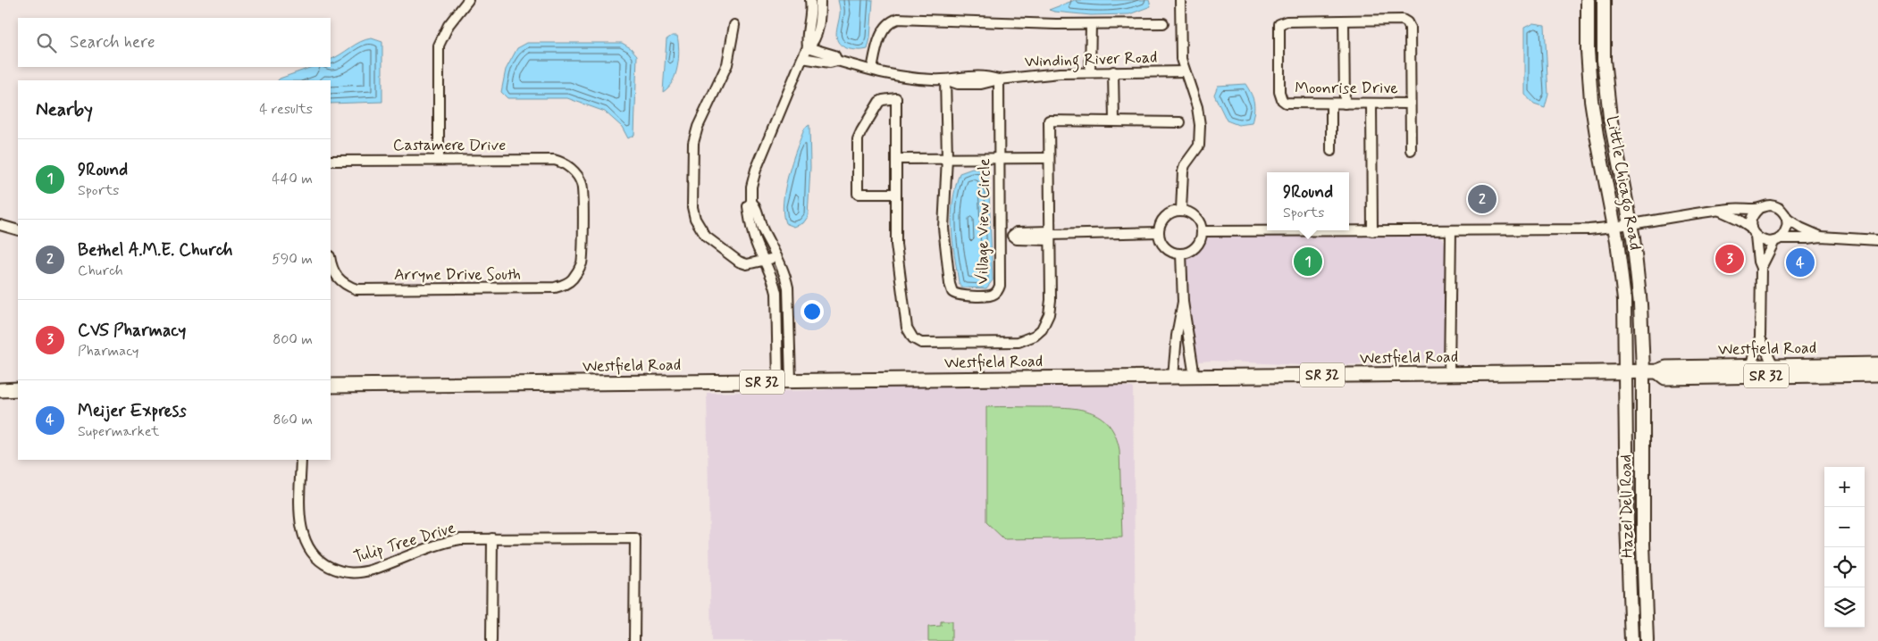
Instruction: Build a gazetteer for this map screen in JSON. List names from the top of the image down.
{
  "streets": {
    "main road": [
      "Little Chicago Road",
      "Westfield Road",
      "SR 32",
      "Hazel Dell Road"
    ],
    "street": [
      "Winding River Road",
      "Moonrise Drive",
      "Castamere Drive",
      "Village View Circle",
      "Arryne Drive South",
      "Tulip Tree Drive"
    ]
  },
  "crossings": [
    ["Winding River Road", "Village View Circle"],
    ["Castamere Drive", "Arryne Drive South"],
    ["Little Chicago Road", "Westfield Road"],
    ["Little Chicago Road", "Hazel Dell Road"],
    ["Westfield Road", "Hazel Dell Road"]
  ],
  "page": {
    "search": "Search here",
    "heading": ["Nearby", "4 results"],
    "list": [
      {
        "mark": "1",
        "name": "9Round",
        "note": "Sports",
        "value": "440 m"
      },
      {
        "mark": "2",
        "name": "Bethel A.M.E. Church",
        "note": "Church",
        "value": "590 m"
      },
      {
        "mark": "3",
        "name": "CVS Pharmacy",
        "note": "Pharmacy",
        "value": "800 m"
      },
      {
        "mark": "4",
        "name": "Meijer Express",
        "note": "Supermarket",
        "value": "860 m"
      }
    ],
    "popup": ["9Round", "Sports"],
    "pins": [
      "2",
      "3",
      "1",
      "4"
    ],
    "map_buttons": ["+", "−"]
  }
}
